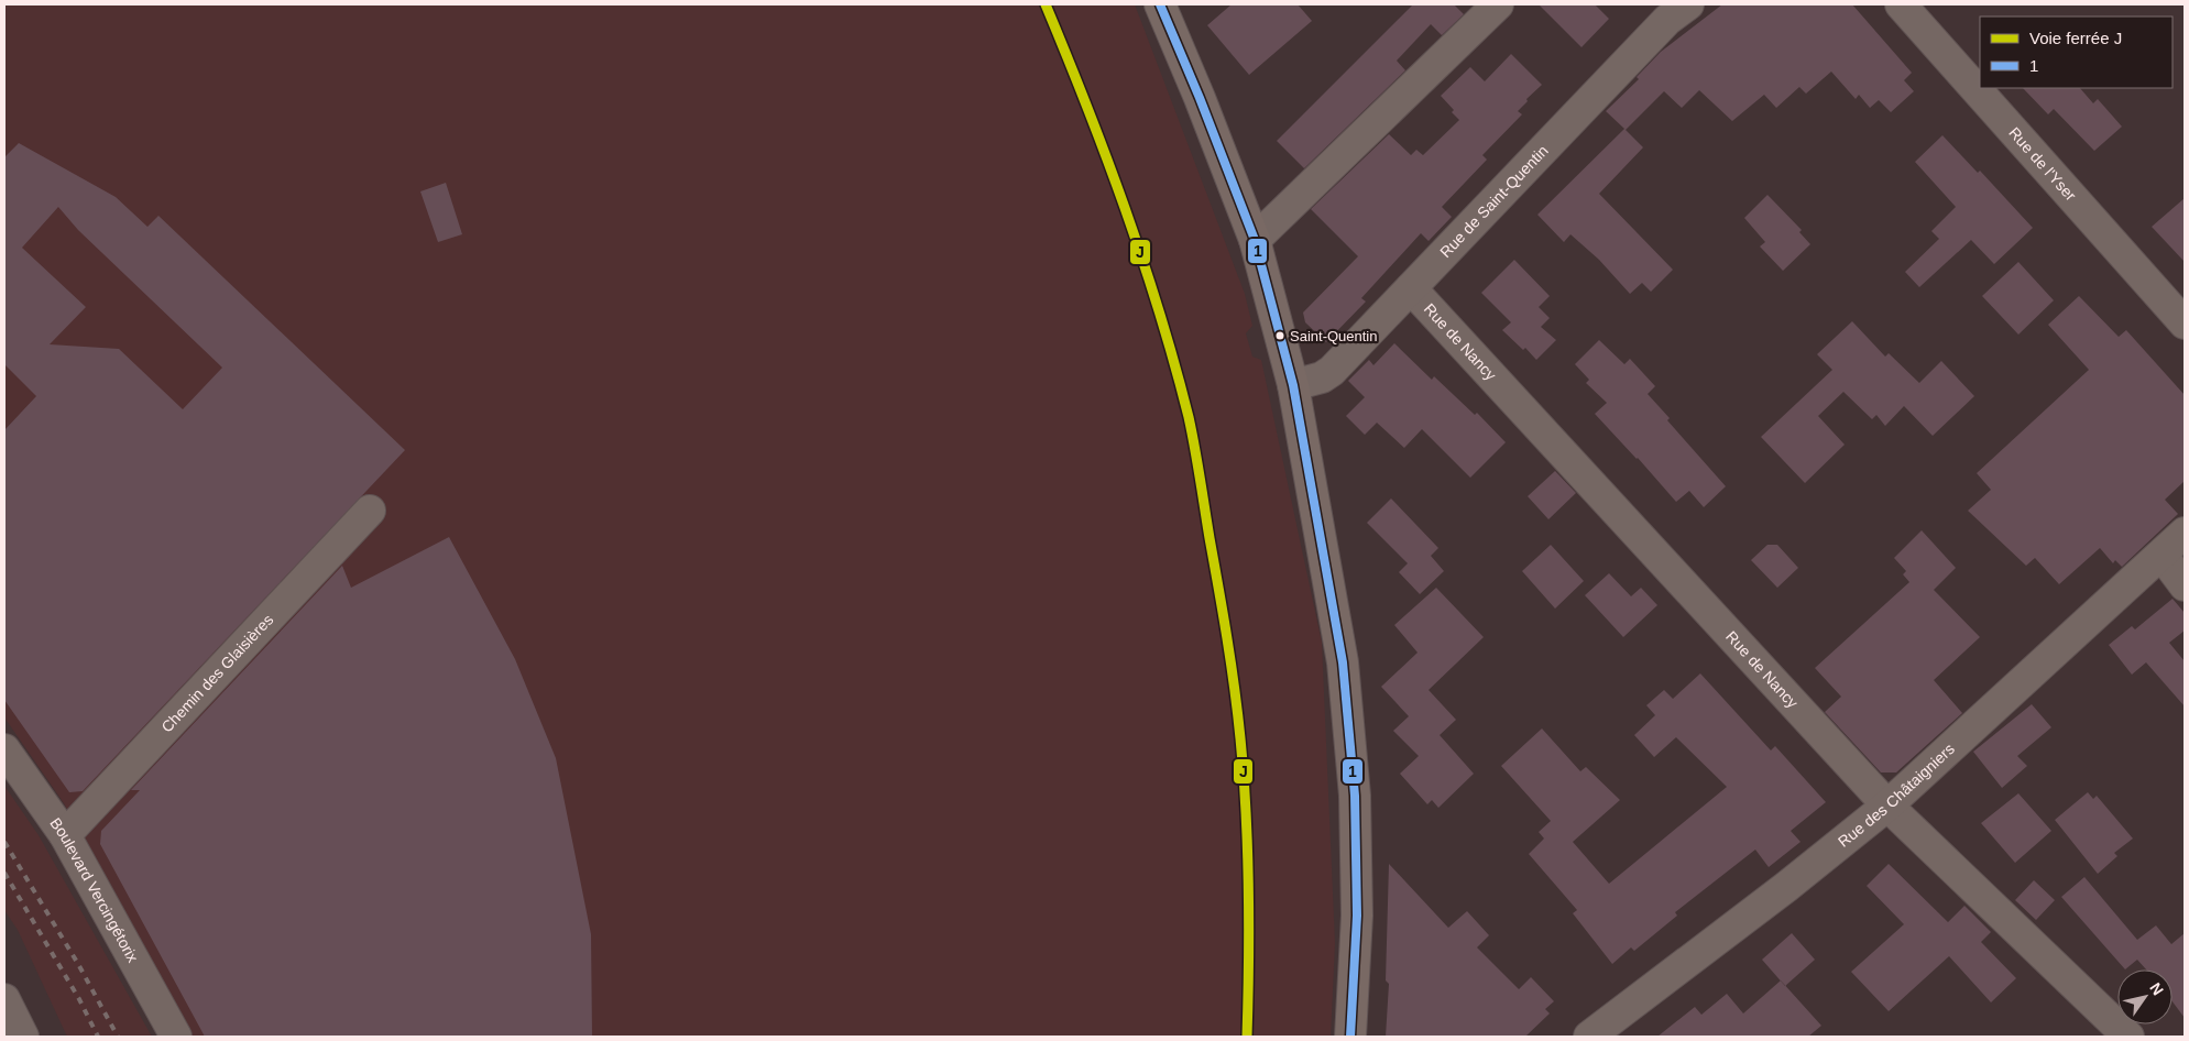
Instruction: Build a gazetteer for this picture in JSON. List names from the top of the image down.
{
  "streets": {
    "street": [
      "Rue de l'Yser",
      "Rue de Saint-Quentin",
      "Rue de Nancy",
      "Chemin des Glaisières",
      "Rue des Châtaigniers",
      "Boulevard Vercingétorix"
    ]
  },
  "crossings": [
    ["Rue de Saint-Quentin", "Rue de Nancy"],
    ["Rue de Nancy", "Rue des Châtaigniers"],
    ["Chemin des Glaisières", "Boulevard Vercingétorix"]
  ],
  "places": ["Saint-Quentin"],
  "lines": ["rail line J", "transit line 1"],
  "legend": ["Voie ferrée J", "1"],
  "north": "top right"
}
